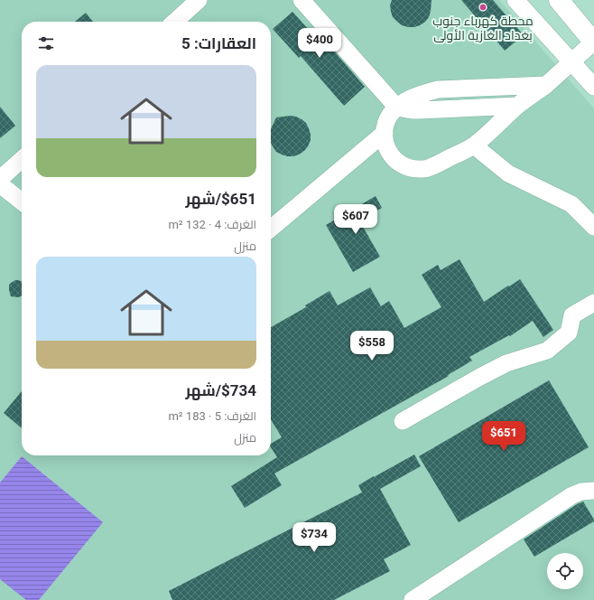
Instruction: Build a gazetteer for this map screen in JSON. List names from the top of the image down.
{
  "places": ["محطة كهرباء جنوب بغداد الغازية الأولى"],
  "page": {
    "heading": "العقارات: 5",
    "price": [
      "$400",
      "$607",
      "$558",
      "$651",
      "$734"
    ],
    "list": [
      {
        "name": "$651/شهر",
        "note": "الغرف: 4 · 132 m² · منزل"
      },
      {
        "name": "$734/شهر",
        "note": "الغرف: 5 · 183 m² · منزل"
      }
    ]
  }
}
